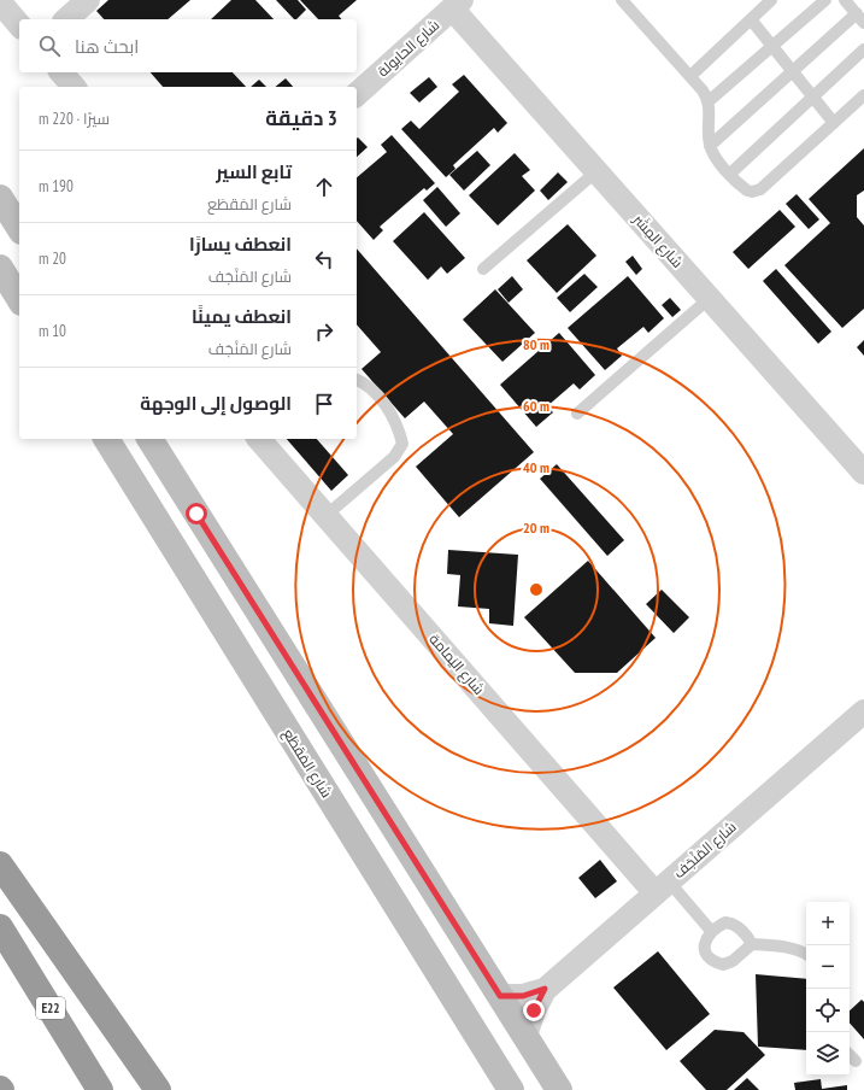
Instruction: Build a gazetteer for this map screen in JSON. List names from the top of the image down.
{
  "streets": {
    "highway": ["E22"],
    "street": [
      "شارع الحايولة",
      "شارع المِشَر",
      "شارع اليَمامة",
      "شارع المَقطَع",
      "شارع المَنْجَف"
    ]
  },
  "crossings": [
    ["شارع الحايولة", "شارع المِشَر"],
    ["شارع اليَمامة", "شارع المَنْجَف"]
  ],
  "page": {
    "search": "ابحث هنا",
    "heading": ["3 دقيقة", "سيرًا · 220 m"],
    "list": [
      ["تابع السير", "شارع المَقطَع", "190 m"],
      ["انعطف يسارًا", "شارع المَنْجَف", "20 m"],
      ["انعطف يمينًا", "شارع المَنْجَف", "10 m"],
      "الوصول إلى الوجهة"
    ],
    "map_buttons": ["+", "−"]
  },
  "rings": [
    "80 m",
    "60 m",
    "40 m",
    "20 m"
  ]
}
